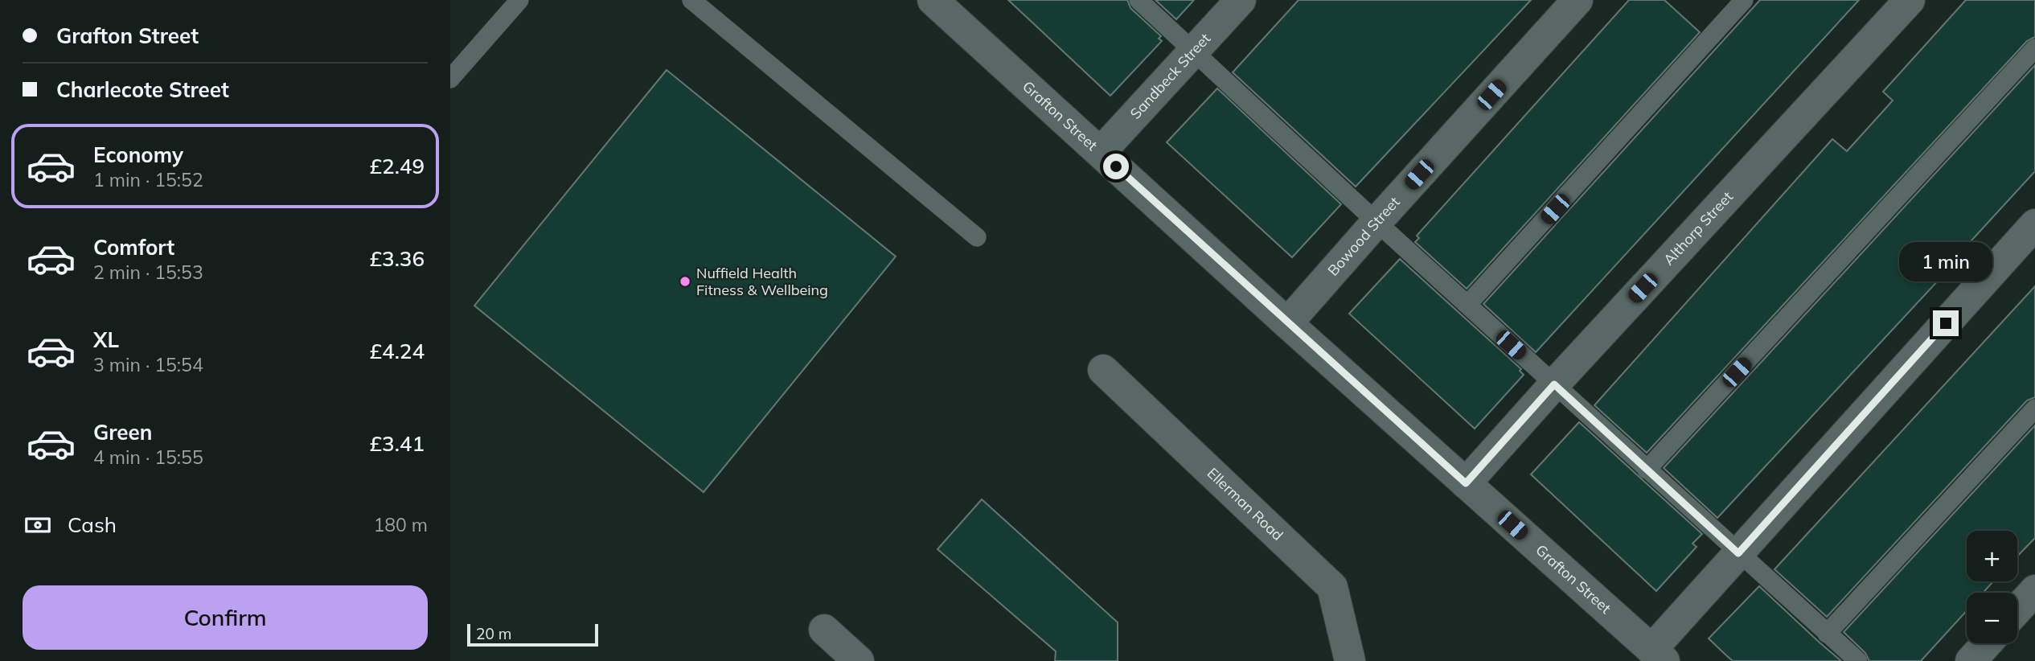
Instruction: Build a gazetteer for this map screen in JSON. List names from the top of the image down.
{
  "streets": {
    "street": [
      "Sandbeck Street",
      "Grafton Street",
      "Althorp Street",
      "Bowood Street",
      "Ellerman Road"
    ]
  },
  "crossings": [
    ["Sandbeck Street", "Grafton Street"],
    ["Grafton Street", "Althorp Street"],
    ["Grafton Street", "Bowood Street"]
  ],
  "places": ["Nuffield Health Fitness & Wellbeing"],
  "scale_bar": "20 m",
  "page": {
    "banner": ["Grafton Street", "Charlecote Street"],
    "list": [
      {
        "name": "Economy",
        "note": "1 min · 15:52",
        "value": "£2.49"
      },
      {
        "name": "Comfort",
        "note": "2 min · 15:53",
        "value": "£3.36"
      },
      {
        "name": "XL",
        "note": "3 min · 15:54",
        "value": "£4.24"
      },
      {
        "name": "Green",
        "note": "4 min · 15:55",
        "value": "£3.41"
      }
    ],
    "bubble": "1 min",
    "pay": ["Cash", "180 m"],
    "map_buttons": ["+", "−"],
    "buttons": "Confirm",
    "scale": "20 m"
  }
}
